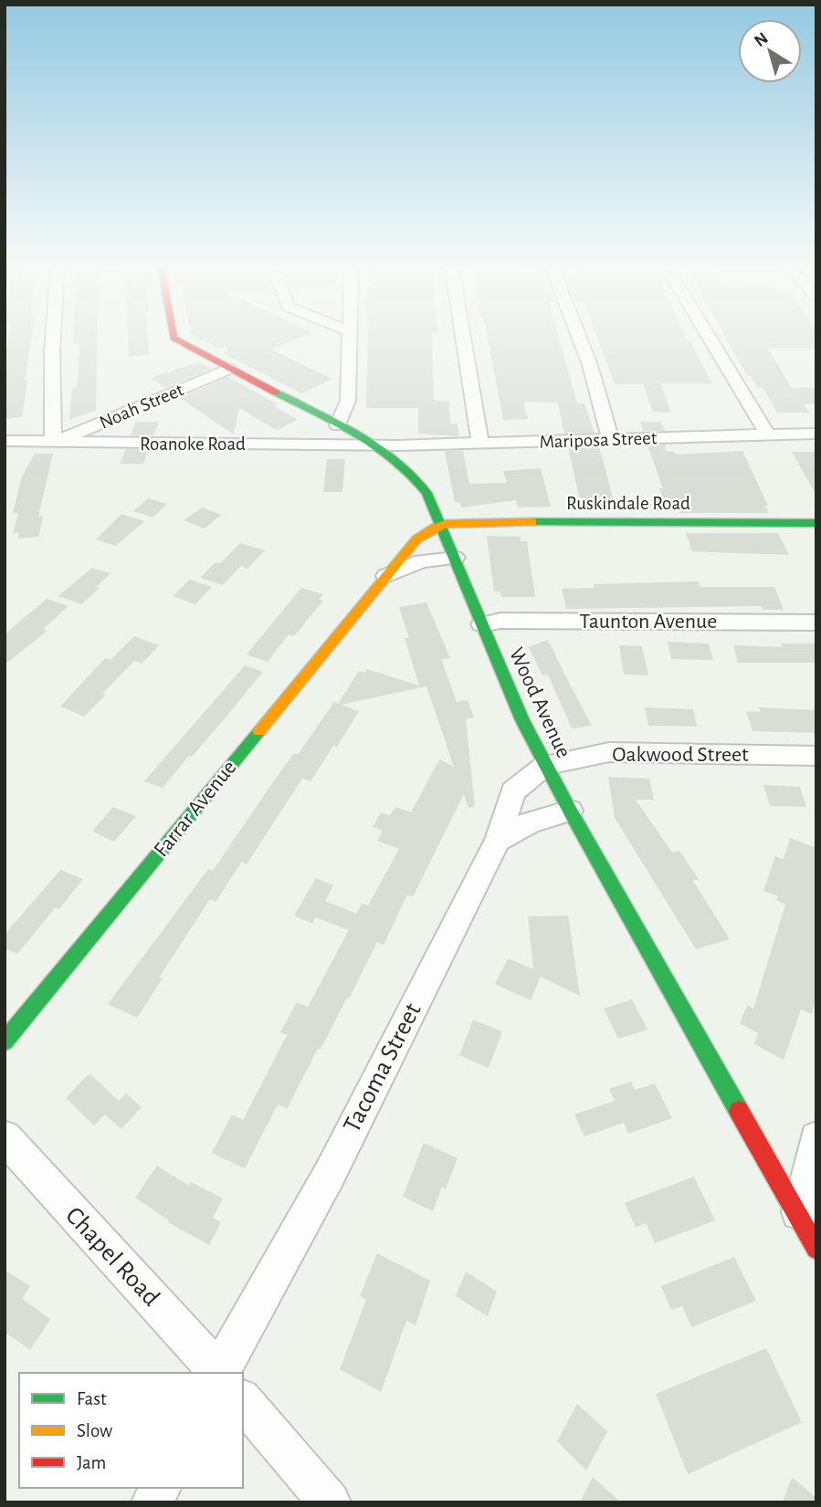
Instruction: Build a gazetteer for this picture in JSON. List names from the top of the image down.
{
  "streets": {
    "main road": ["Ruskindale Road", "Wood Avenue", "Farrar Avenue"],
    "street": [
      "Noah Street",
      "Mariposa Street",
      "Roanoke Road",
      "Taunton Avenue",
      "Oakwood Street",
      "Tacoma Street",
      "Chapel Road"
    ]
  },
  "crossings": [
    ["Noah Street", "Roanoke Road"],
    ["Noah Street", "Wood Avenue"],
    ["Mariposa Street", "Roanoke Road"],
    ["Mariposa Street", "Wood Avenue"],
    ["Roanoke Road", "Wood Avenue"],
    ["Ruskindale Road", "Wood Avenue"],
    ["Ruskindale Road", "Farrar Avenue"],
    ["Taunton Avenue", "Wood Avenue"],
    ["Wood Avenue", "Oakwood Street"],
    ["Wood Avenue", "Farrar Avenue"],
    ["Wood Avenue", "Tacoma Street"],
    ["Oakwood Street", "Tacoma Street"]
  ],
  "legend": ["Fast", "Slow", "Jam"],
  "north": "top left"
}
